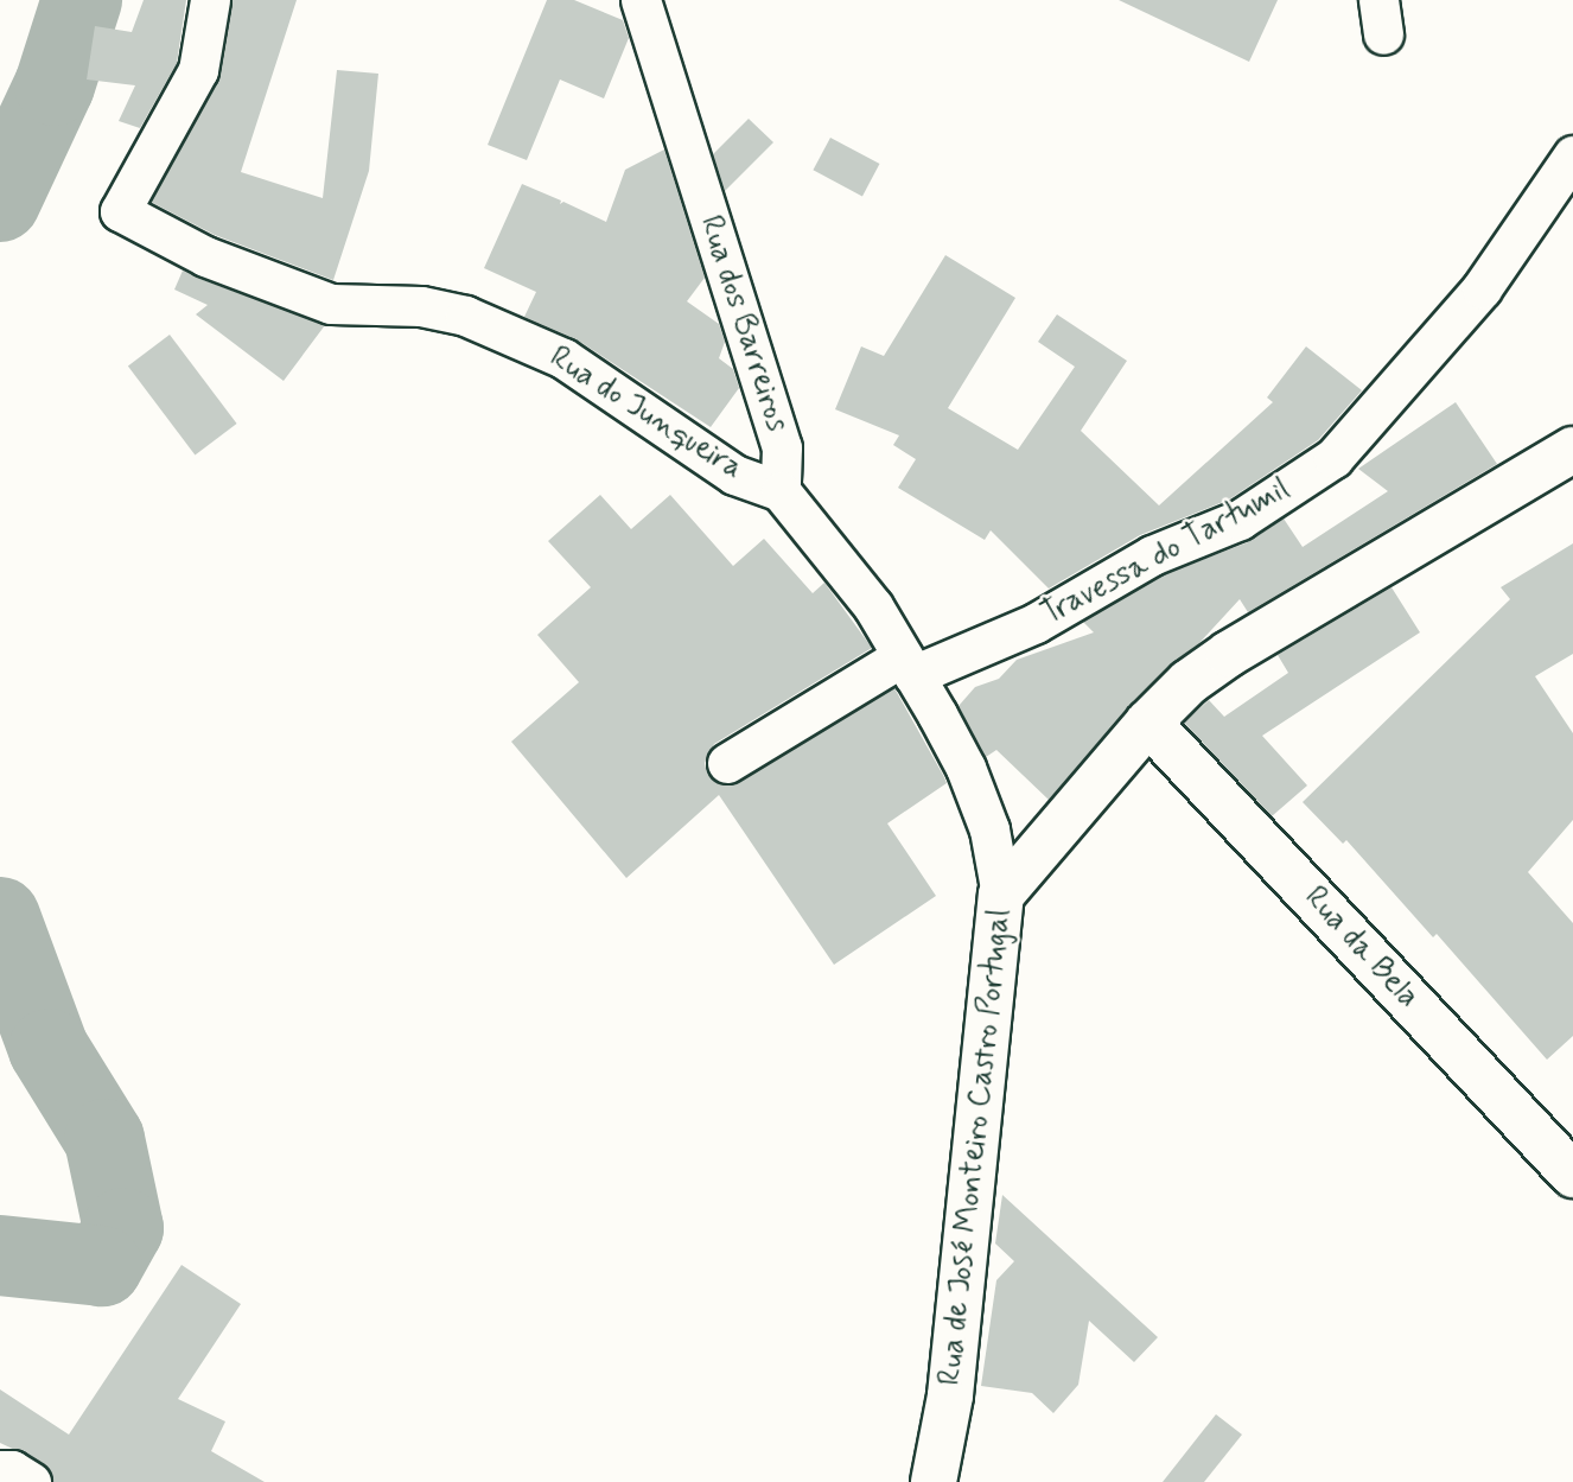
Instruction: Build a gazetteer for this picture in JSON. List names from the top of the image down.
{
  "streets": {
    "main road": ["Rua da Bela", "Rua de José Monteiro Castro Portugal"],
    "street": ["Rua dos Barreiros", "Rua do Junqueira", "Travessa do Tartumil"]
  },
  "crossings": [
    ["Rua dos Barreiros", "Rua do Junqueira"],
    ["Rua da Bela", "Rua de José Monteiro Castro Portugal"]
  ]
}
